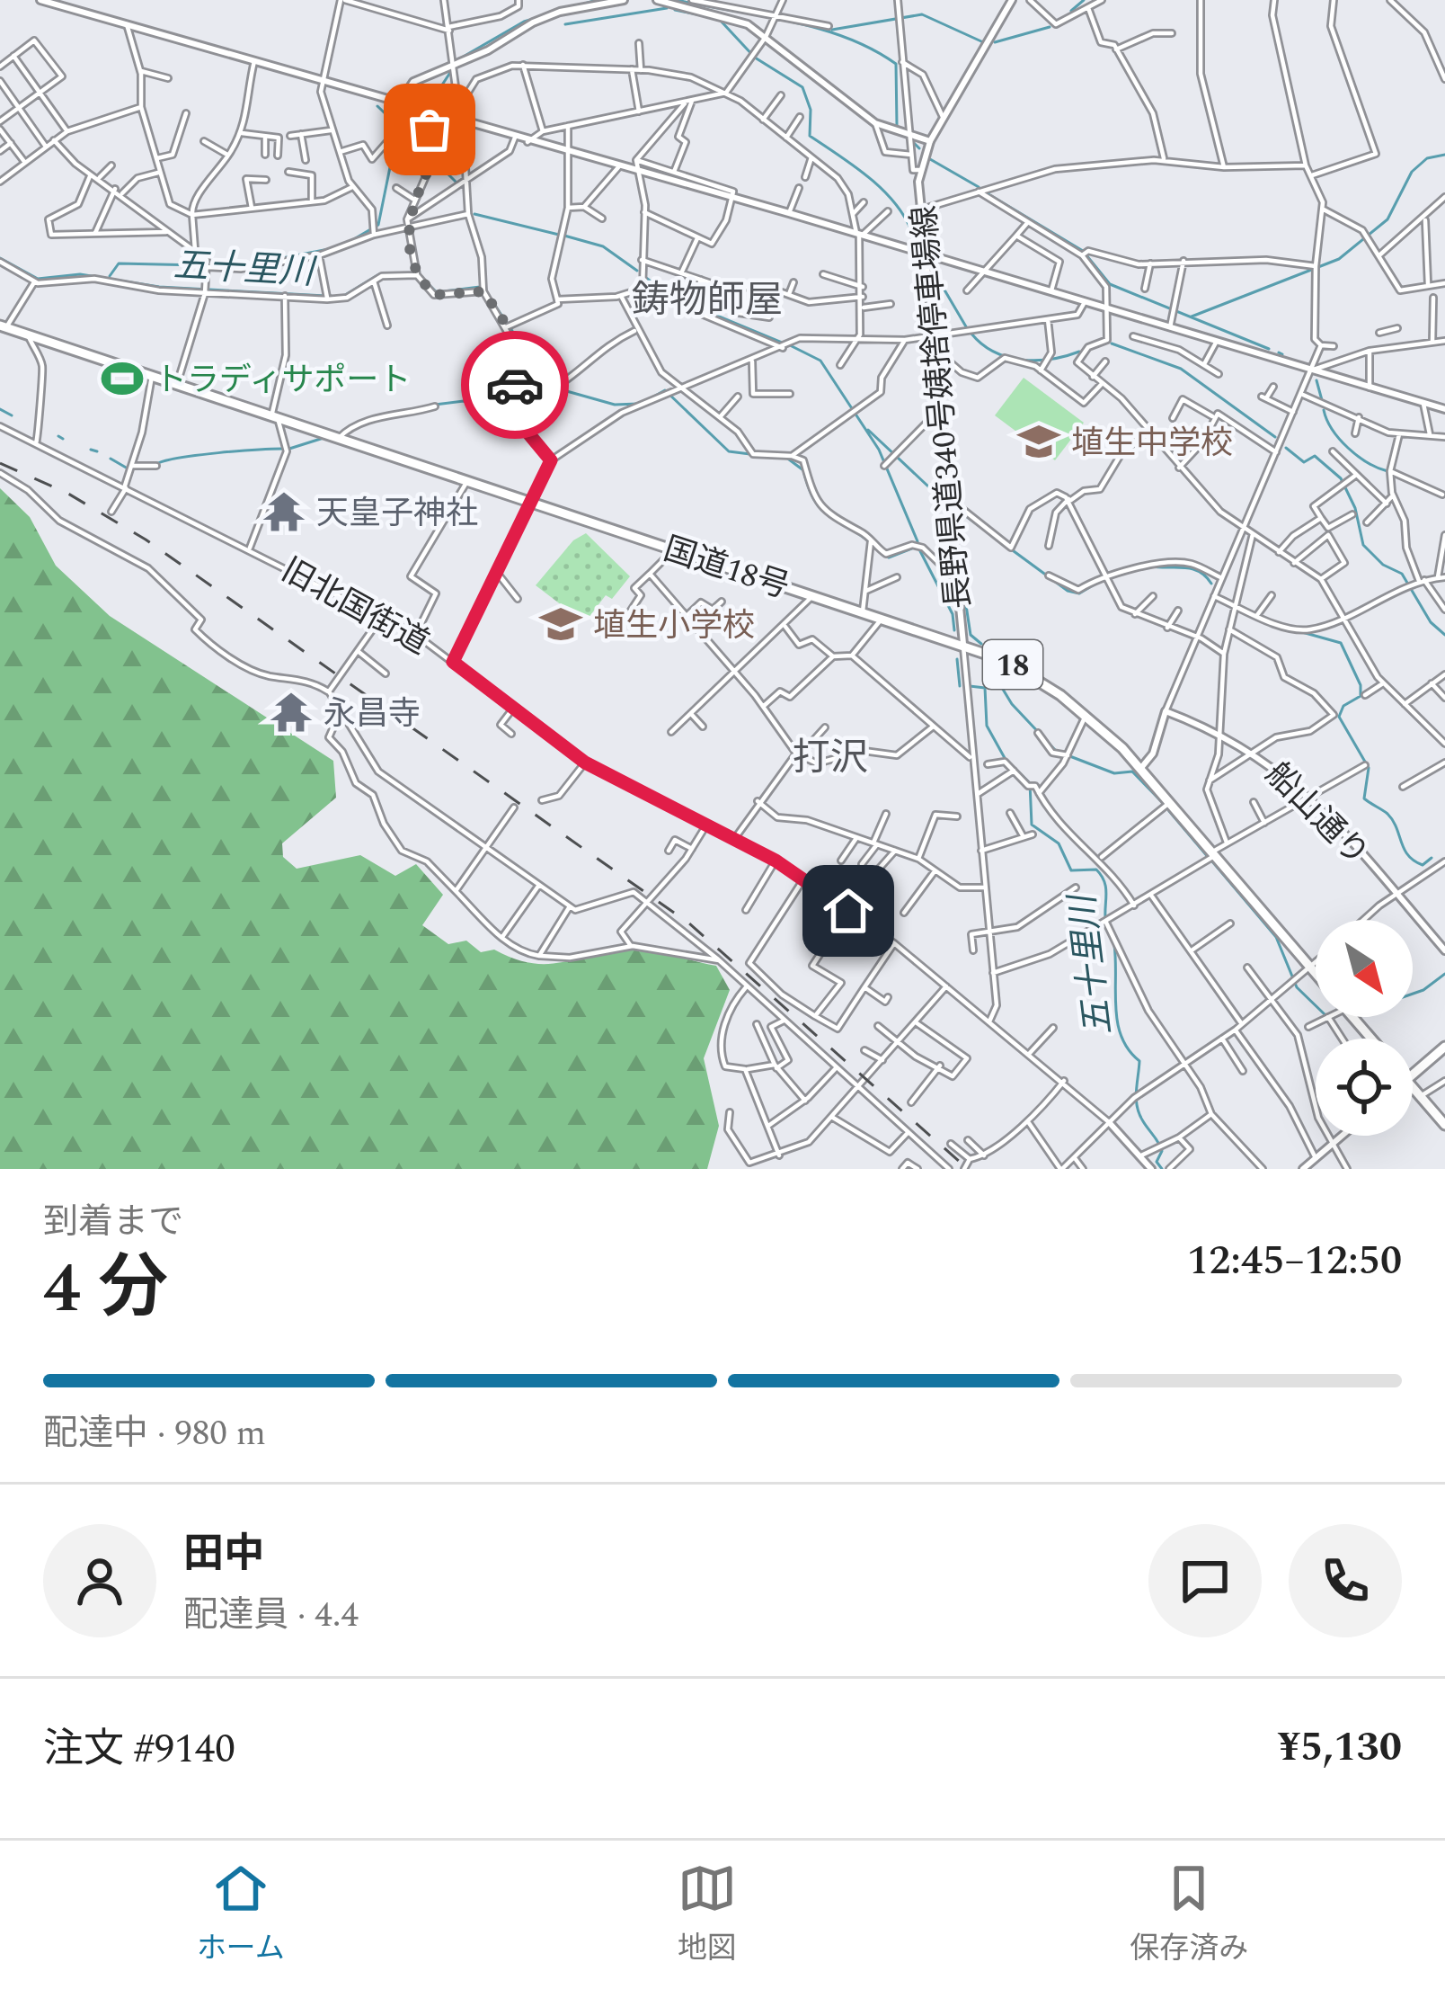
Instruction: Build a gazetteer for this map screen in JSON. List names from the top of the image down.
{
  "streets": {
    "highway": ["国道18号", "18"],
    "street": ["長野県道340号姨捨停車場線", "旧北国街道", "船山通り"]
  },
  "crossings": [
    ["長野県道340号姨捨停車場線", "国道18号"]
  ],
  "districts": ["鋳物師屋", "打沢"],
  "water": ["五十里川"],
  "places": {
    "sports": ["トラディサポート"],
    "school or university": ["埴生中学校", "埴生小学校"],
    "temple": ["天皇子神社", "永昌寺"]
  },
  "north": "bottom right",
  "page": {
    "heading": ["4 分", "到着まで", "12:45–12:50"],
    "panel": [
      "田中",
      "配達員 · 4.4",
      "注文 #9140",
      "¥5,130"
    ],
    "bar": "配達中 · 980 m",
    "tabs": ["ホーム", "地図", "保存済み"]
  }
}
